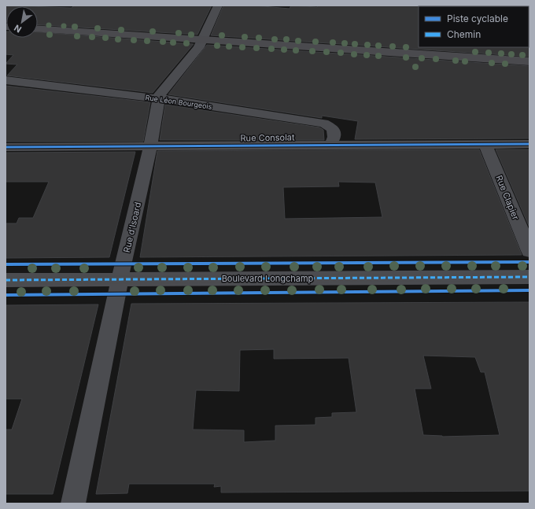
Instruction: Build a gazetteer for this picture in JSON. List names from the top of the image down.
{
  "streets": {
    "street": [
      "Rue Léon Bourgeois",
      "Rue Consolat",
      "Rue Clapier",
      "Rue d'Isoard",
      "Boulevard Longchamp"
    ]
  },
  "crossings": [
    ["Rue Léon Bourgeois", "Rue Consolat"],
    ["Rue Léon Bourgeois", "Rue d'Isoard"],
    ["Rue Consolat", "Rue Clapier"],
    ["Rue Consolat", "Rue d'Isoard"],
    ["Rue d'Isoard", "Boulevard Longchamp"]
  ],
  "legend": ["Piste cyclable", "Chemin"],
  "north": "bottom left"
}
